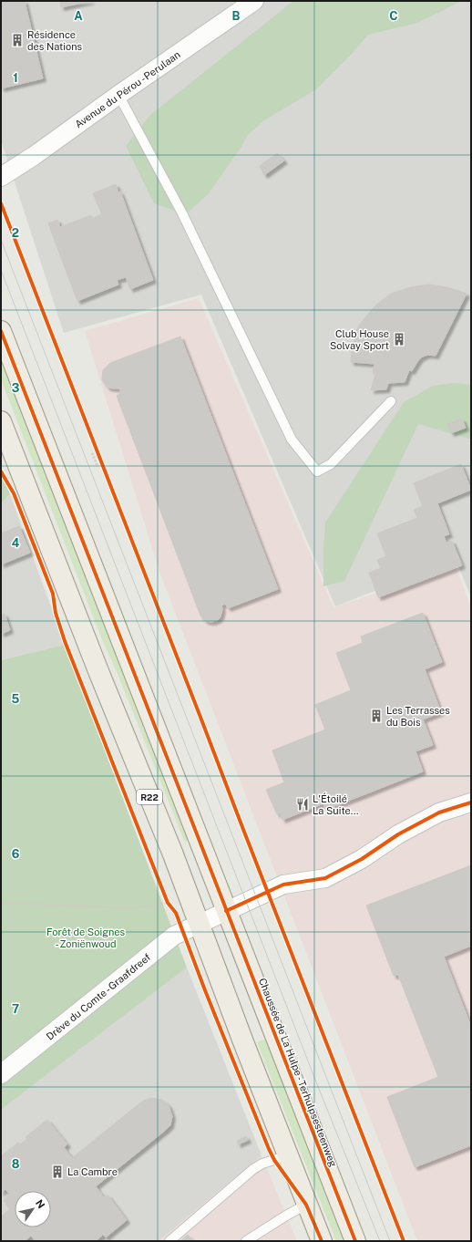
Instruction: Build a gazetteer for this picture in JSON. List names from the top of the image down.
{
  "streets": {
    "main road": ["R22", "Chaussée de La Hulpe - Terhulpsesteenweg"],
    "street": ["Avenue du Pérou - Perulaan", "Drève du Comte - Graafdreef"]
  },
  "crossings": [
    ["R22", "Drève du Comte - Graafdreef"],
    ["Drève du Comte - Graafdreef", "Chaussée de La Hulpe - Terhulpsesteenweg"]
  ],
  "parks": ["Forêt de Soignes - Zoniënwoud"],
  "places": {
    "building": [
      "Résidence des Nations",
      "Club House Solvay Sport",
      "Les Terrasses du Bois",
      "La Cambre"
    ],
    "restaurant": ["L'Étoilé La Suite..."]
  },
  "north": "top right",
  "grid": {
    "columns": ["A", "B", "C"],
    "rows": [
      "1",
      "2",
      "3",
      "4",
      "5",
      "6",
      "7",
      "8"
    ]
  }
}
